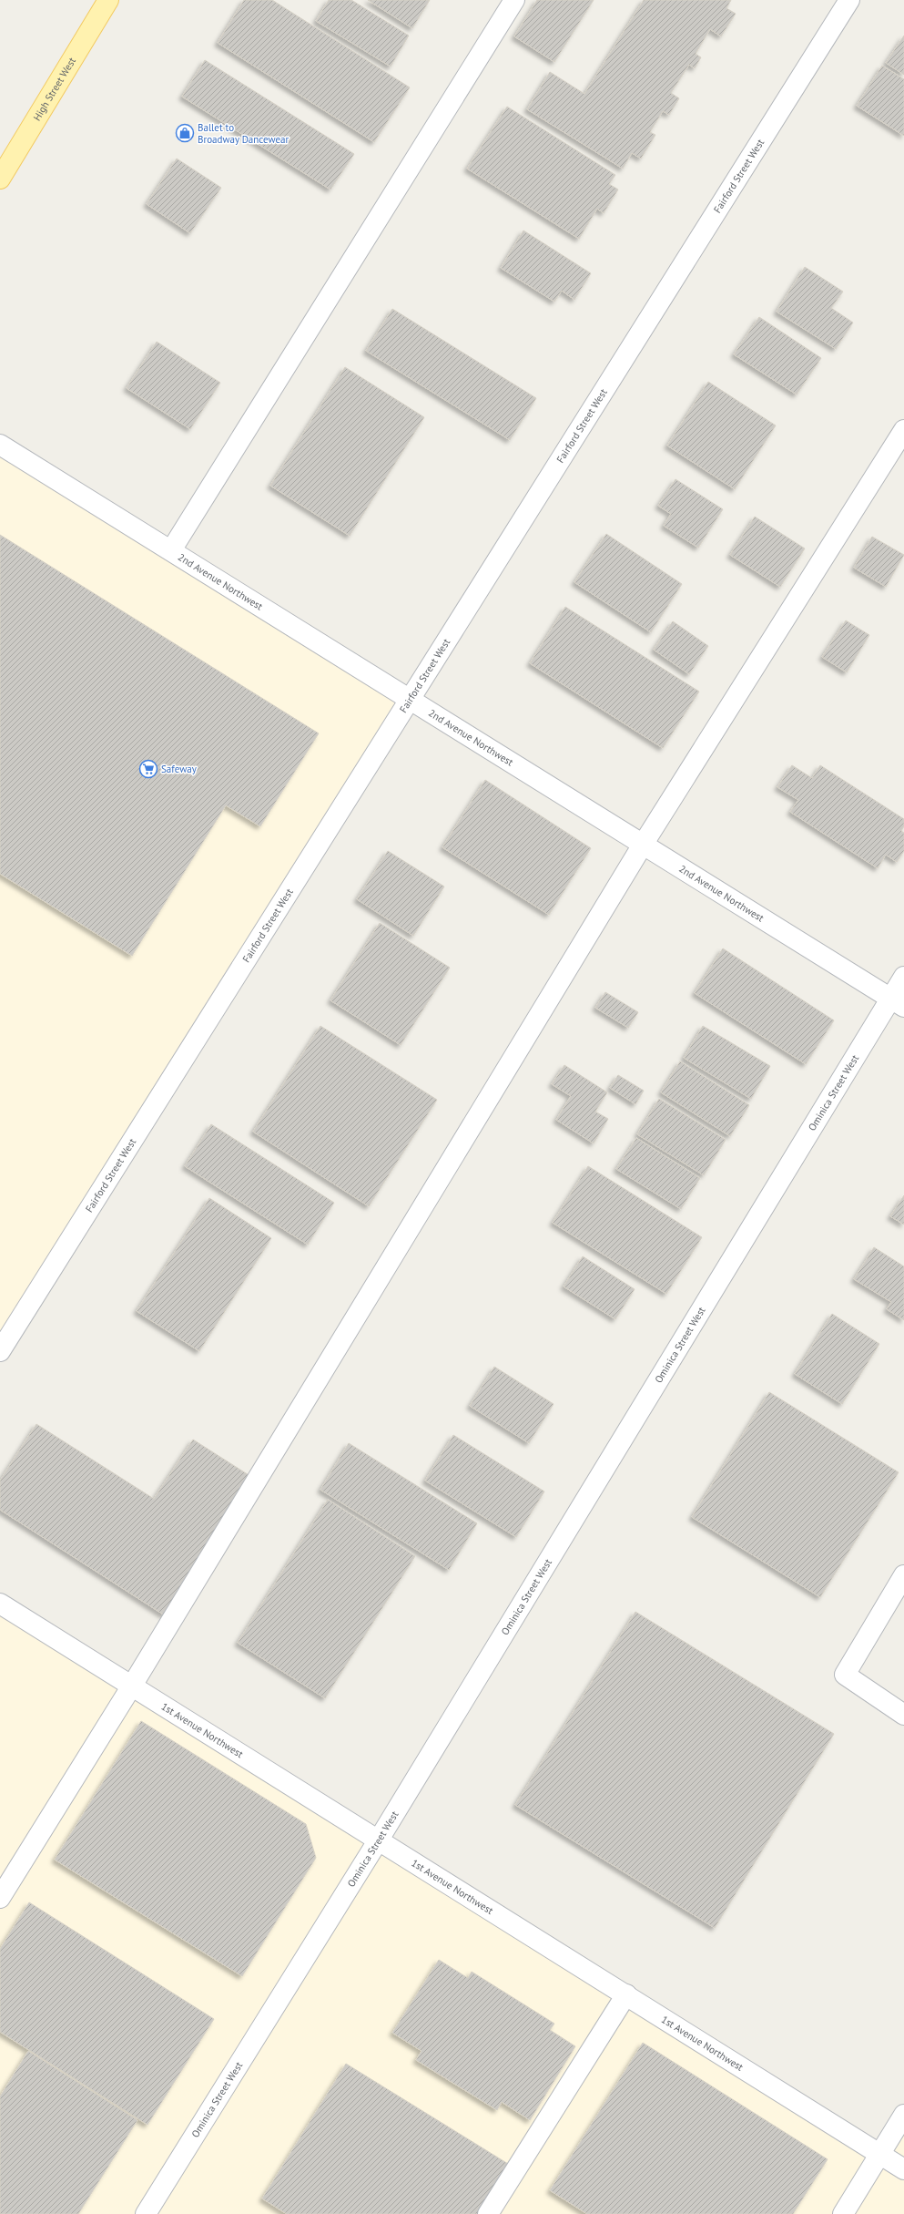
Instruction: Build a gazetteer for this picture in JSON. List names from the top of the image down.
{
  "streets": {
    "main road": ["High Street West"],
    "street": [
      "Fairford Street West",
      "2nd Avenue Northwest",
      "Ominica Street West",
      "1st Avenue Northwest"
    ]
  },
  "crossings": [
    ["Fairford Street West", "2nd Avenue Northwest"],
    ["2nd Avenue Northwest", "Ominica Street West"],
    ["Ominica Street West", "1st Avenue Northwest"]
  ],
  "places": {
    "shop": ["Ballet to Broadway Dancewear"],
    "supermarket": ["Safeway"]
  }
}
